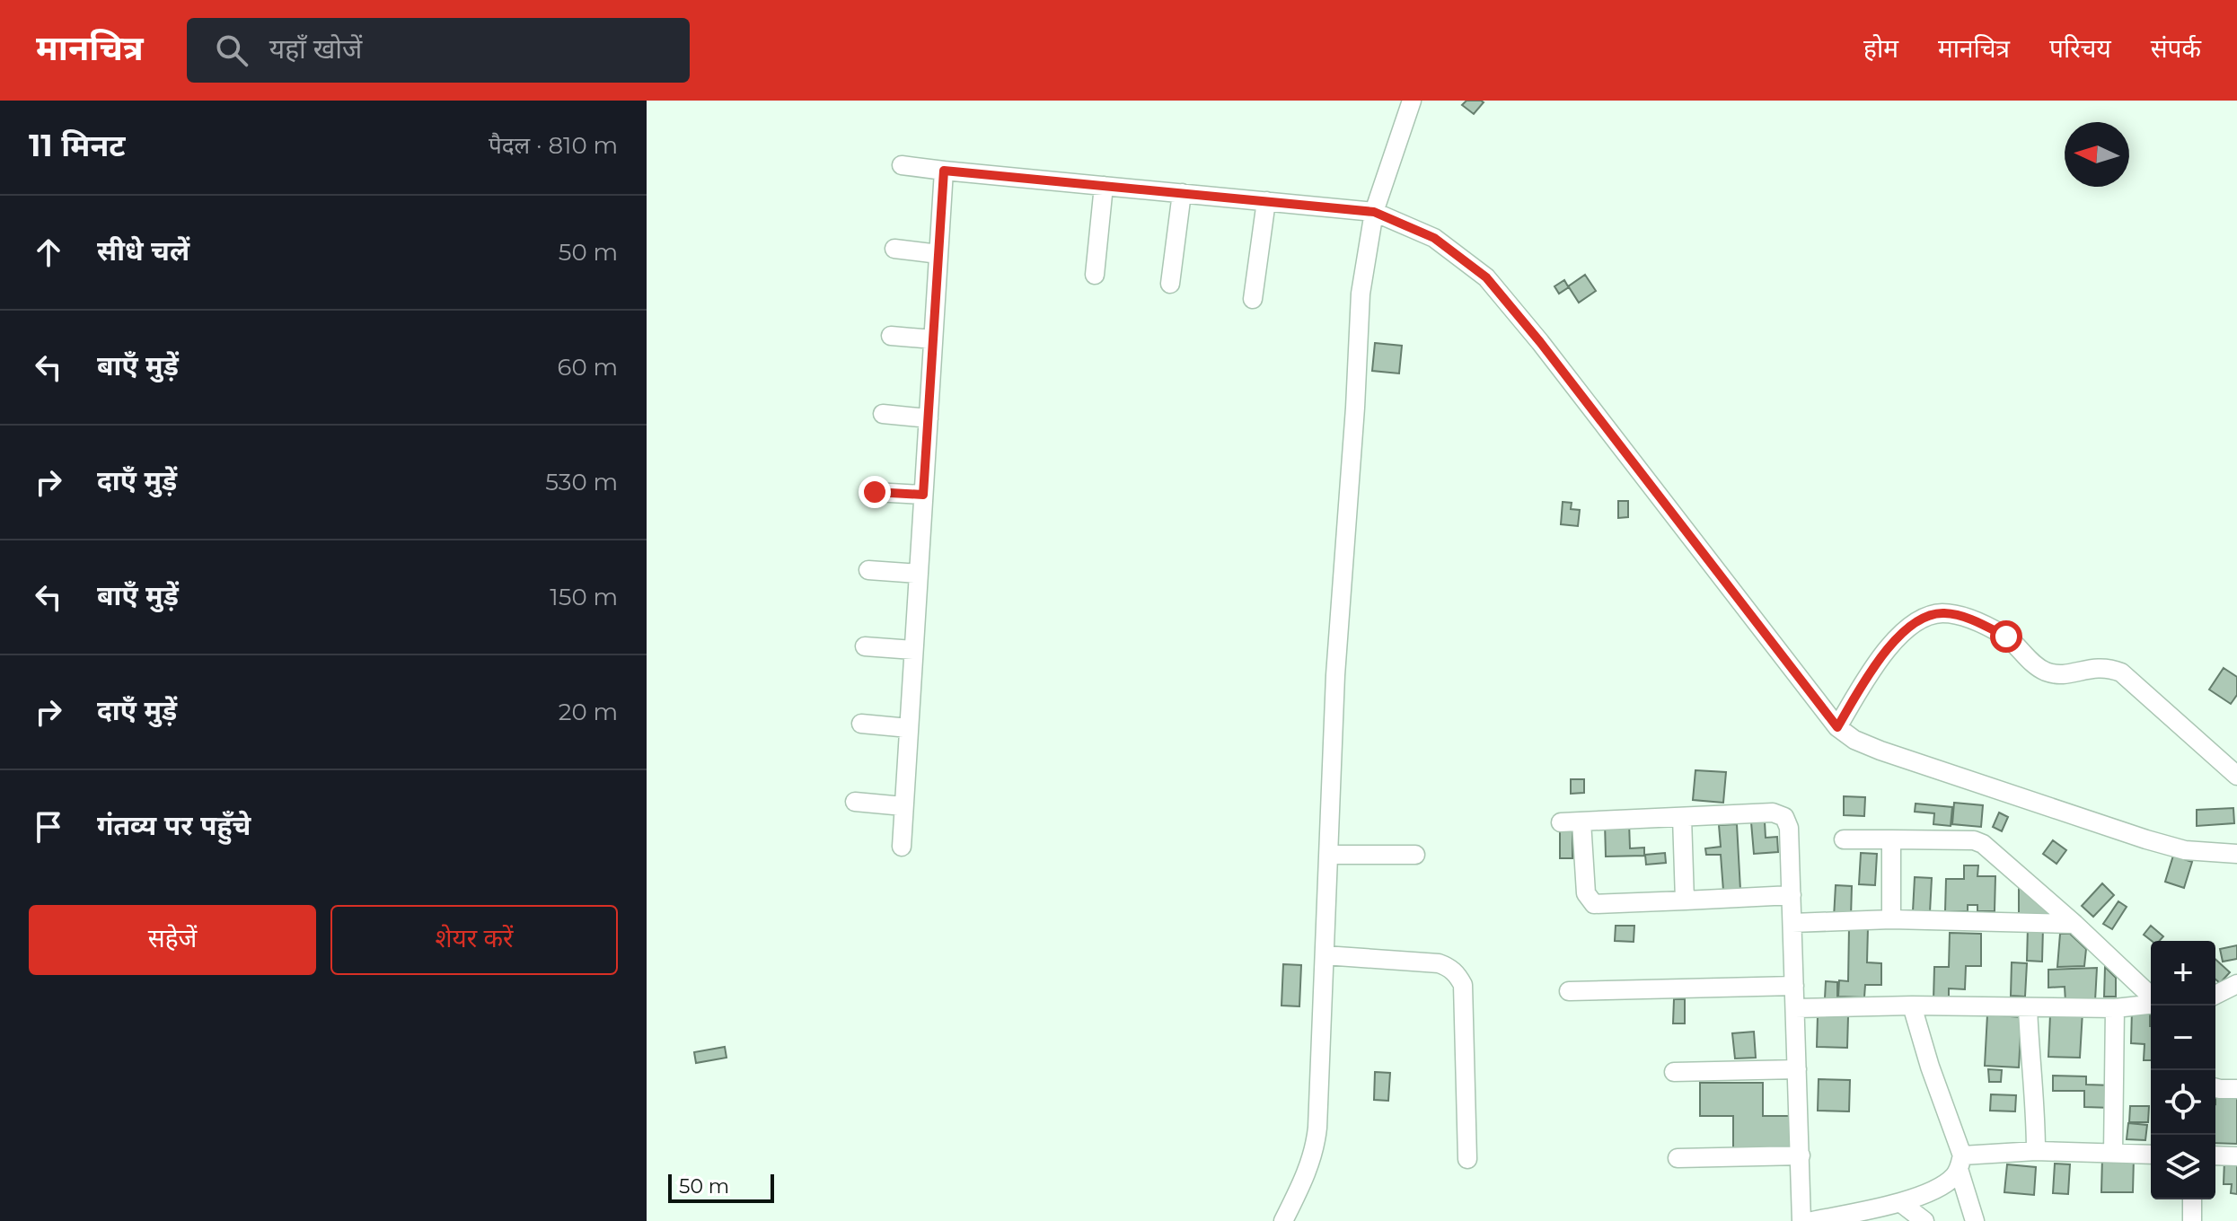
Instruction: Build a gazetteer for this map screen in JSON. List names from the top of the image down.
{
  "scale_bar": "50 m",
  "north": "left",
  "page": {
    "header": "मानचित्र",
    "search": "यहाँ खोजें",
    "nav": [
      "होम",
      "मानचित्र",
      "परिचय",
      "संपर्क"
    ],
    "heading": ["11 मिनट", "पैदल · 810 m"],
    "list": [
      ["सीधे चलें", "50 m"],
      ["बाएँ मुड़ें", "60 m"],
      ["दाएँ मुड़ें", "530 m"],
      ["बाएँ मुड़ें", "150 m"],
      ["दाएँ मुड़ें", "20 m"],
      "गंतव्य पर पहुँचे"
    ],
    "buttons": ["सहेजें", "शेयर करें"],
    "map_buttons": ["+", "−"],
    "scale": "50 m"
  }
}
